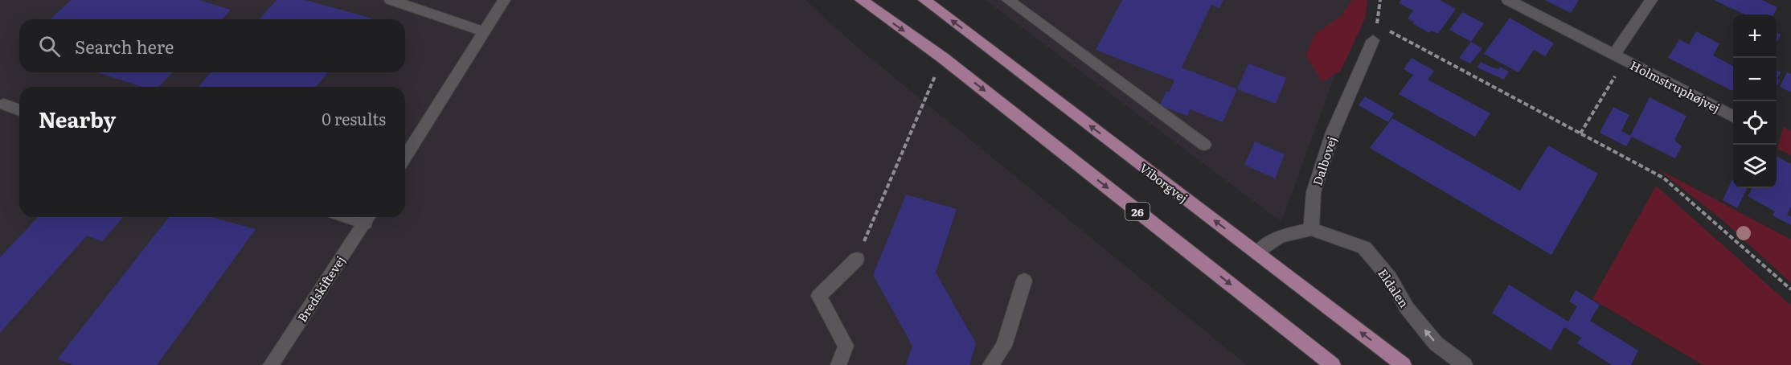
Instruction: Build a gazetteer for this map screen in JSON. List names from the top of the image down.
{
  "streets": {
    "main road": ["Viborgvej", "26"],
    "street": [
      "Holmstruphøjvej",
      "Dalbovej",
      "Eldalen",
      "Bredskiftevej"
    ]
  },
  "crossings": [
    ["Dalbovej", "Eldalen"]
  ],
  "one_way": ["Eldalen"],
  "page": {
    "map_buttons": ["+", "−"],
    "search": "Search here",
    "heading": ["Nearby", "0 results"]
  }
}
